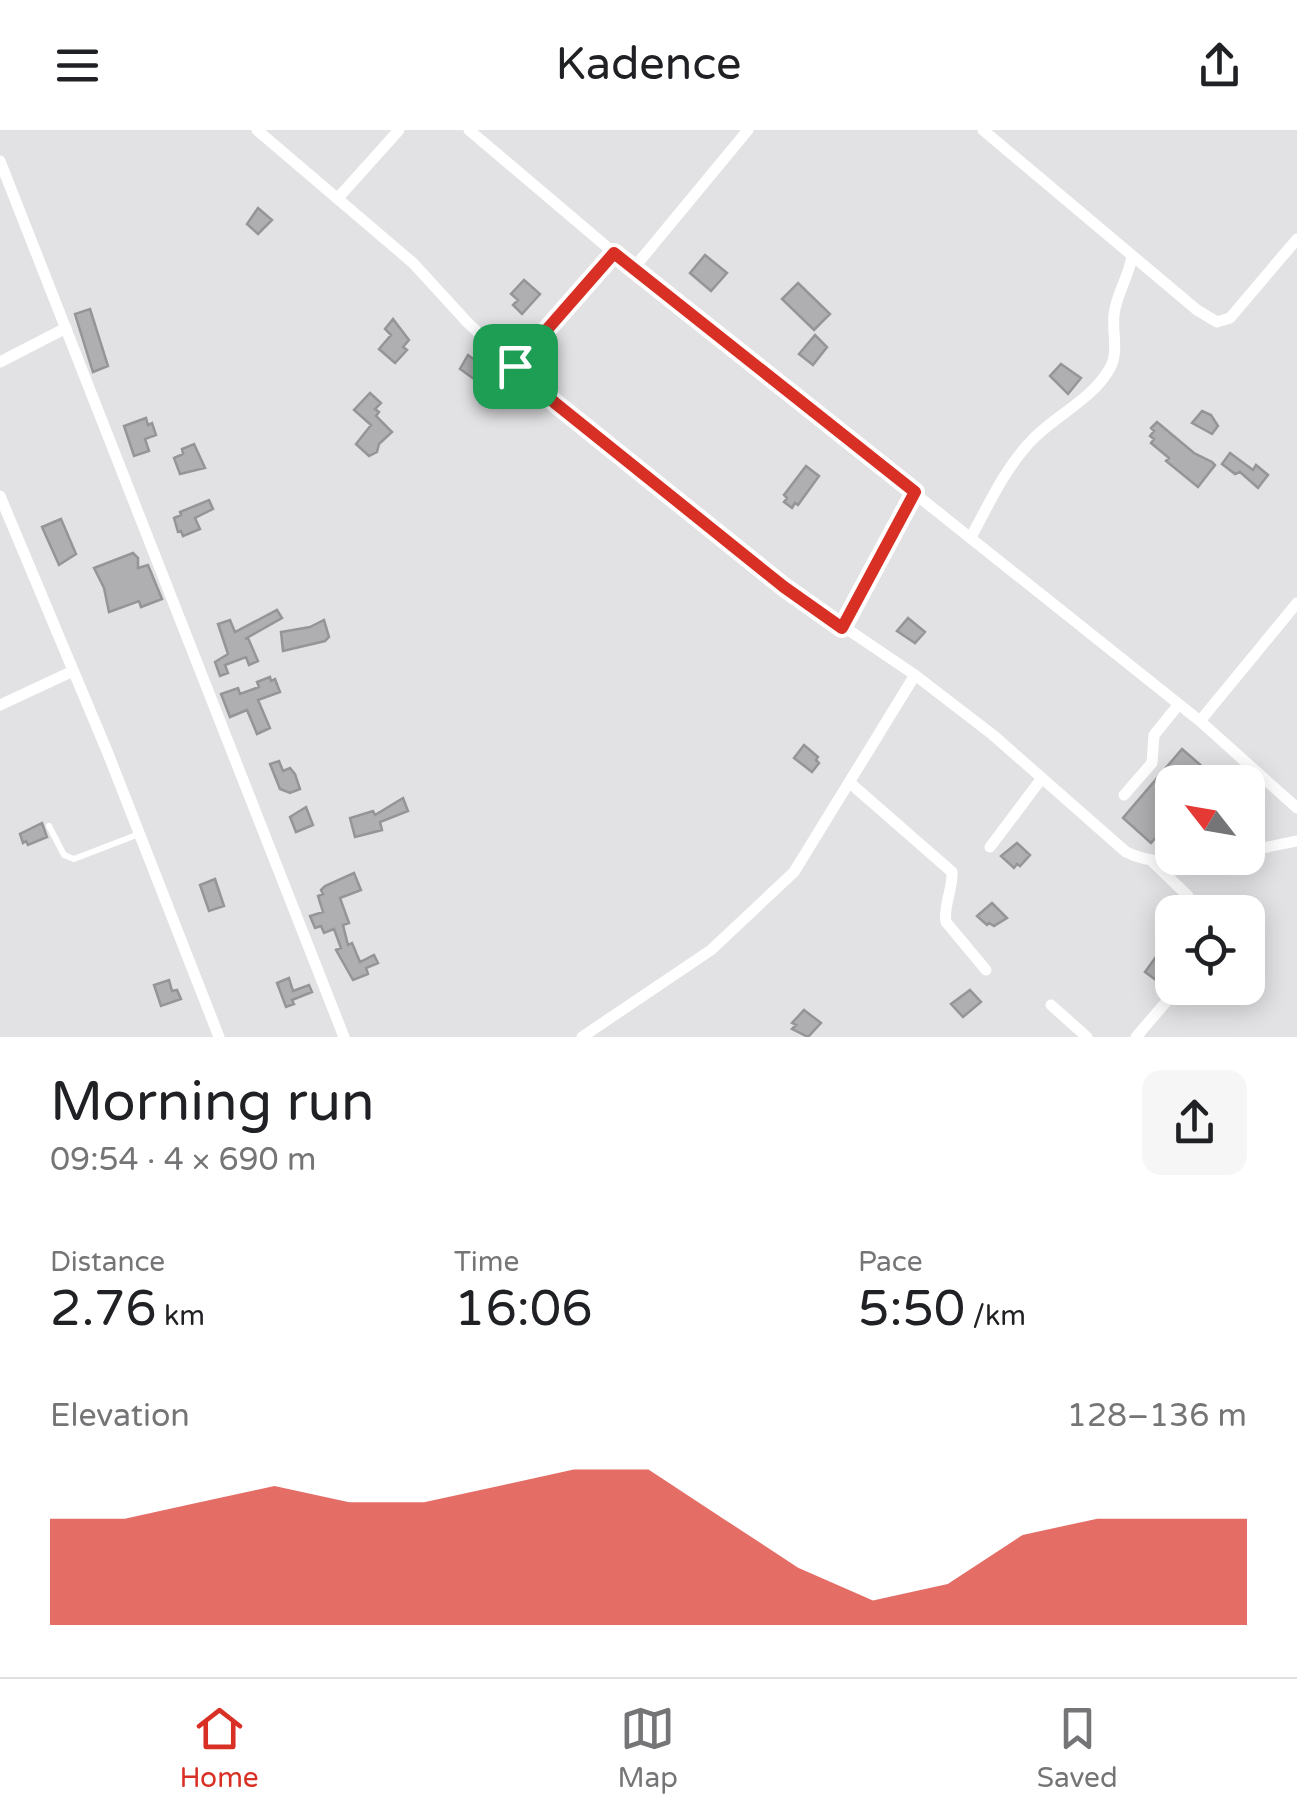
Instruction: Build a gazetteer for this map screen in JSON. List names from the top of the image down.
{
  "north": "top left",
  "page": {
    "header": "Kadence",
    "heading": ["Morning run", "09:54 · 4 × 690 m"],
    "stats": [
      ["Distance", "2.76 km"],
      ["Time", "16:06"],
      ["Pace", "5:50 /km"]
    ],
    "chart": ["Elevation", "128–136 m"],
    "tabs": ["Home", "Map", "Saved"]
  }
}
